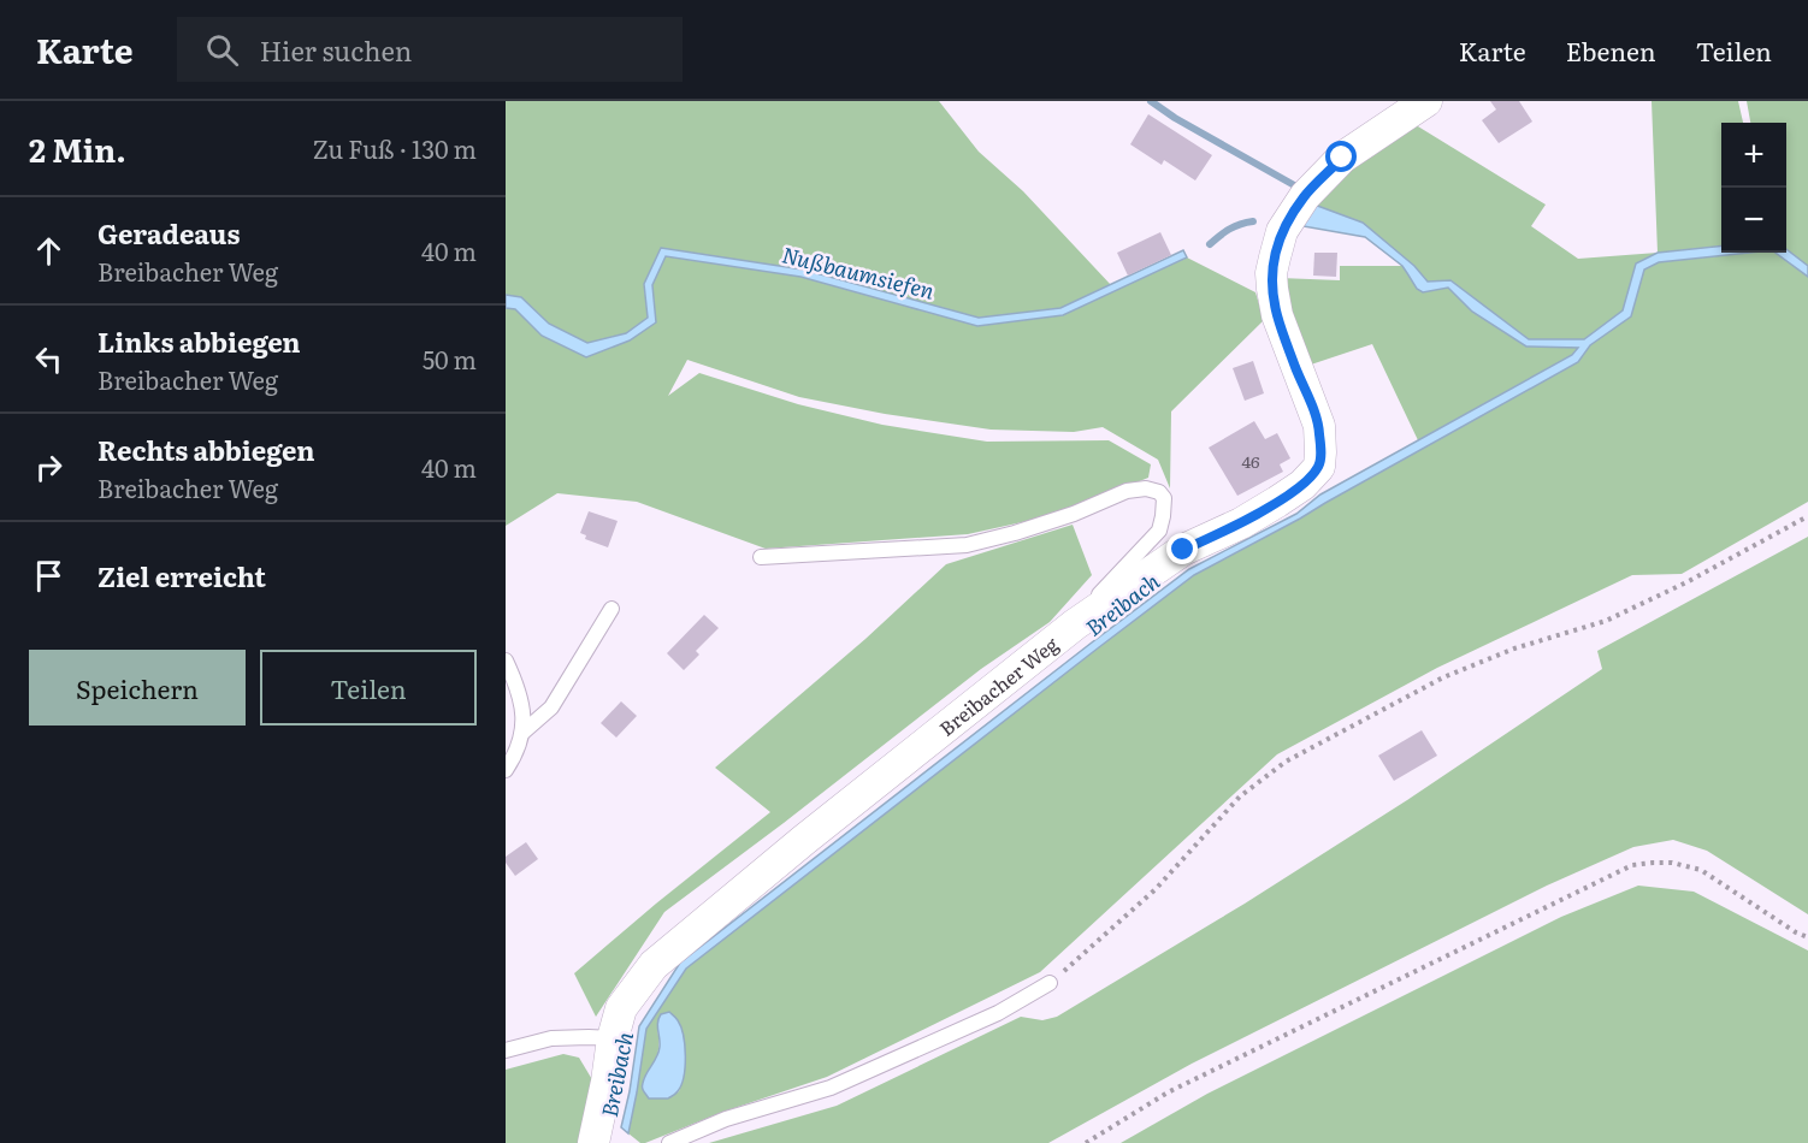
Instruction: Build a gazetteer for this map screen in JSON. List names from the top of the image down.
{
  "streets": {
    "street": ["Breibacher Weg"]
  },
  "water": ["Nußbaumsiefen", "Breibach"],
  "house_numbers": ["46"],
  "page": {
    "header": "Karte",
    "search": "Hier suchen",
    "nav": ["Karte", "Ebenen", "Teilen"],
    "heading": ["2 Min.", "Zu Fuß · 130 m"],
    "map_buttons": ["+", "−"],
    "list": [
      ["Geradeaus", "Breibacher Weg", "40 m"],
      ["Links abbiegen", "Breibacher Weg", "50 m"],
      ["Rechts abbiegen", "Breibacher Weg", "40 m"],
      "Ziel erreicht"
    ],
    "buttons": ["Speichern", "Teilen"]
  }
}
